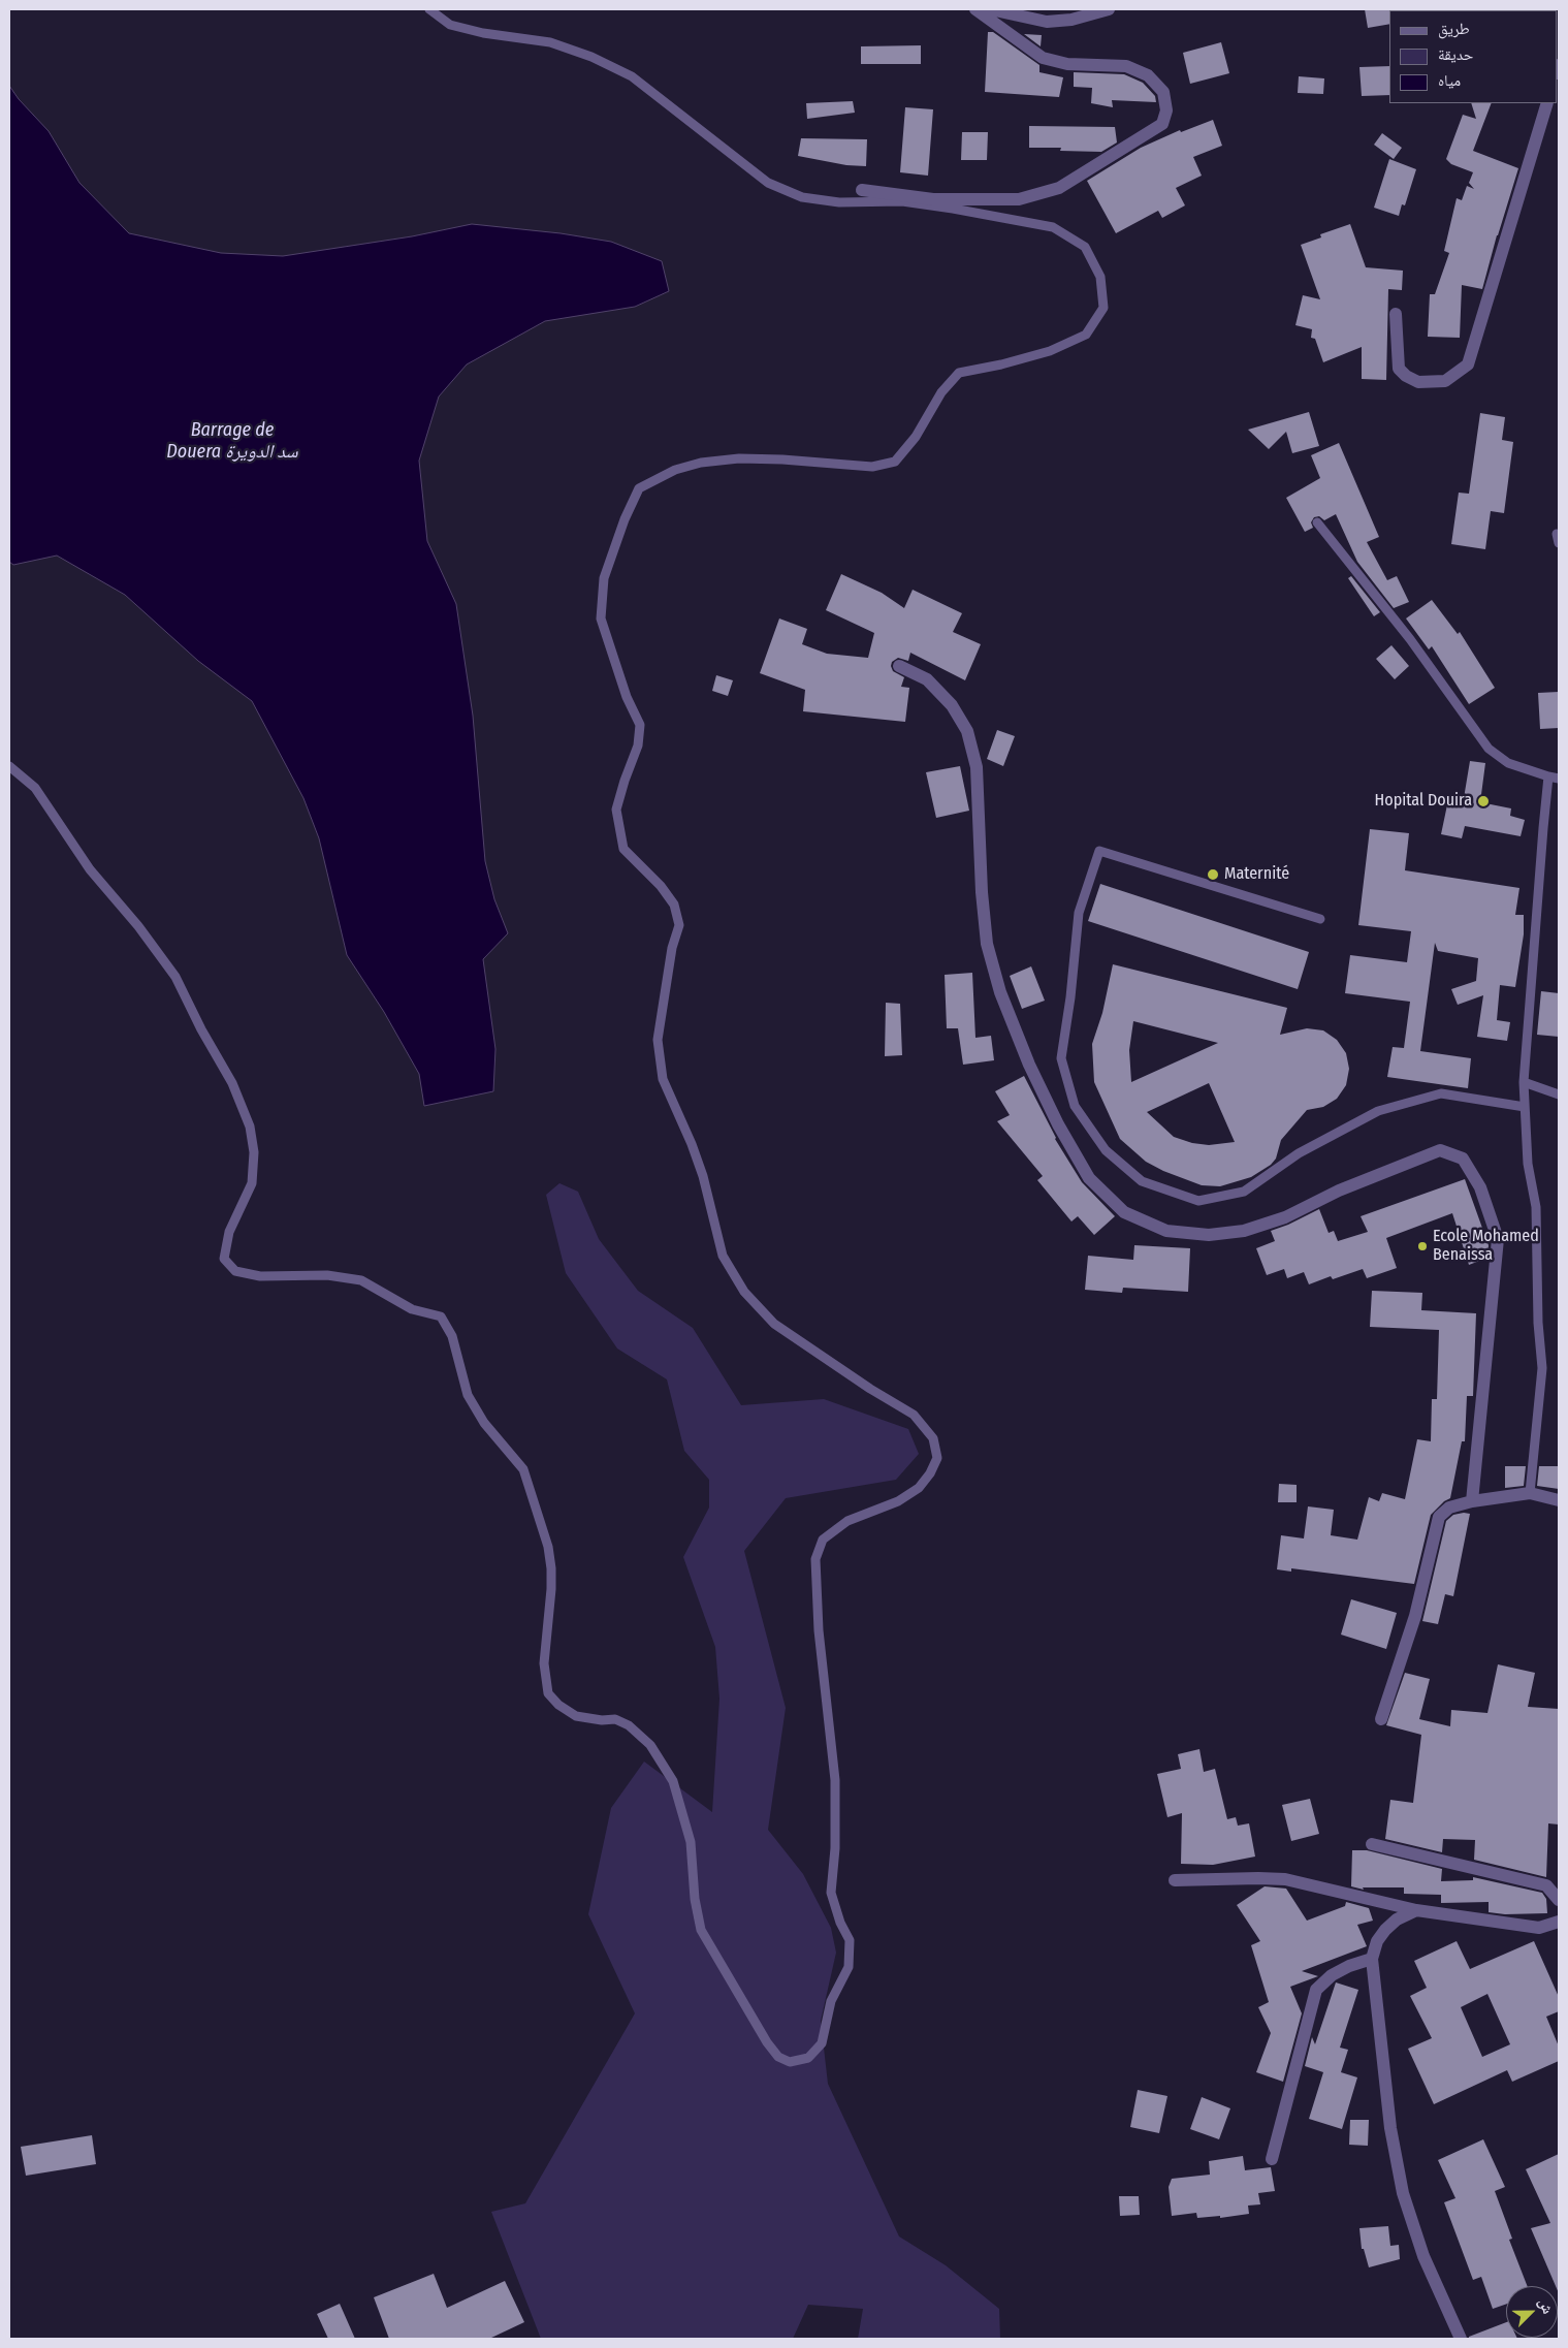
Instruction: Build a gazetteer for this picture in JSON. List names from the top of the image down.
{
  "water": ["Barrage de Douera سد الدويرة"],
  "places": ["Hopital Douira", "Maternité", "Ecole Mohamed Benaissa"],
  "legend": ["طريق", "حديقة", "مياه"],
  "north": "top right"
}
